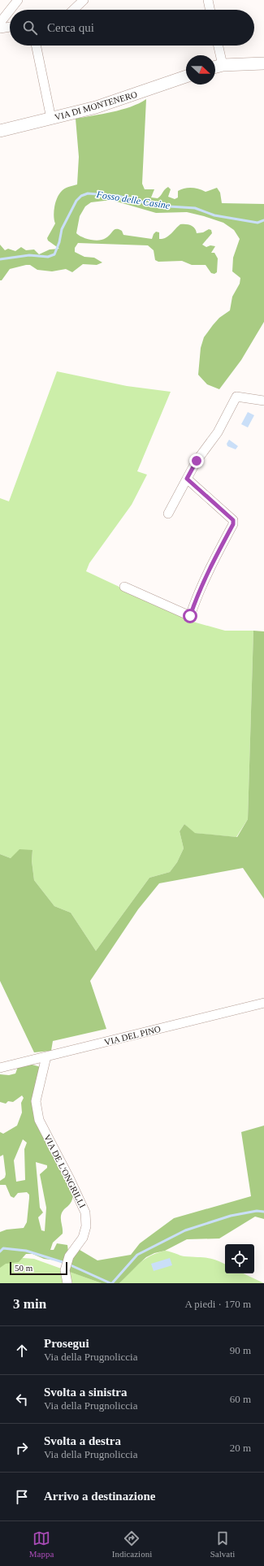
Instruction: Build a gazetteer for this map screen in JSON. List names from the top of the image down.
{
  "streets": {
    "street": ["VIA DI MONTENERO", "VIA DEL PINO", "VIA DE L'ONGRILLI"]
  },
  "crossings": [
    ["VIA DEL PINO", "VIA DE L'ONGRILLI"]
  ],
  "water": ["Fosso delle Casine"],
  "scale_bar": "50 m",
  "north": "right",
  "page": {
    "search": "Cerca qui",
    "scale": "50 m",
    "heading": ["3 min", "A piedi · 170 m"],
    "list": [
      ["Prosegui", "Via della Prugnoliccia", "90 m"],
      ["Svolta a sinistra", "Via della Prugnoliccia", "60 m"],
      ["Svolta a destra", "Via della Prugnoliccia", "20 m"],
      "Arrivo a destinazione"
    ],
    "nav": ["Mappa", "Indicazioni", "Salvati"]
  }
}
